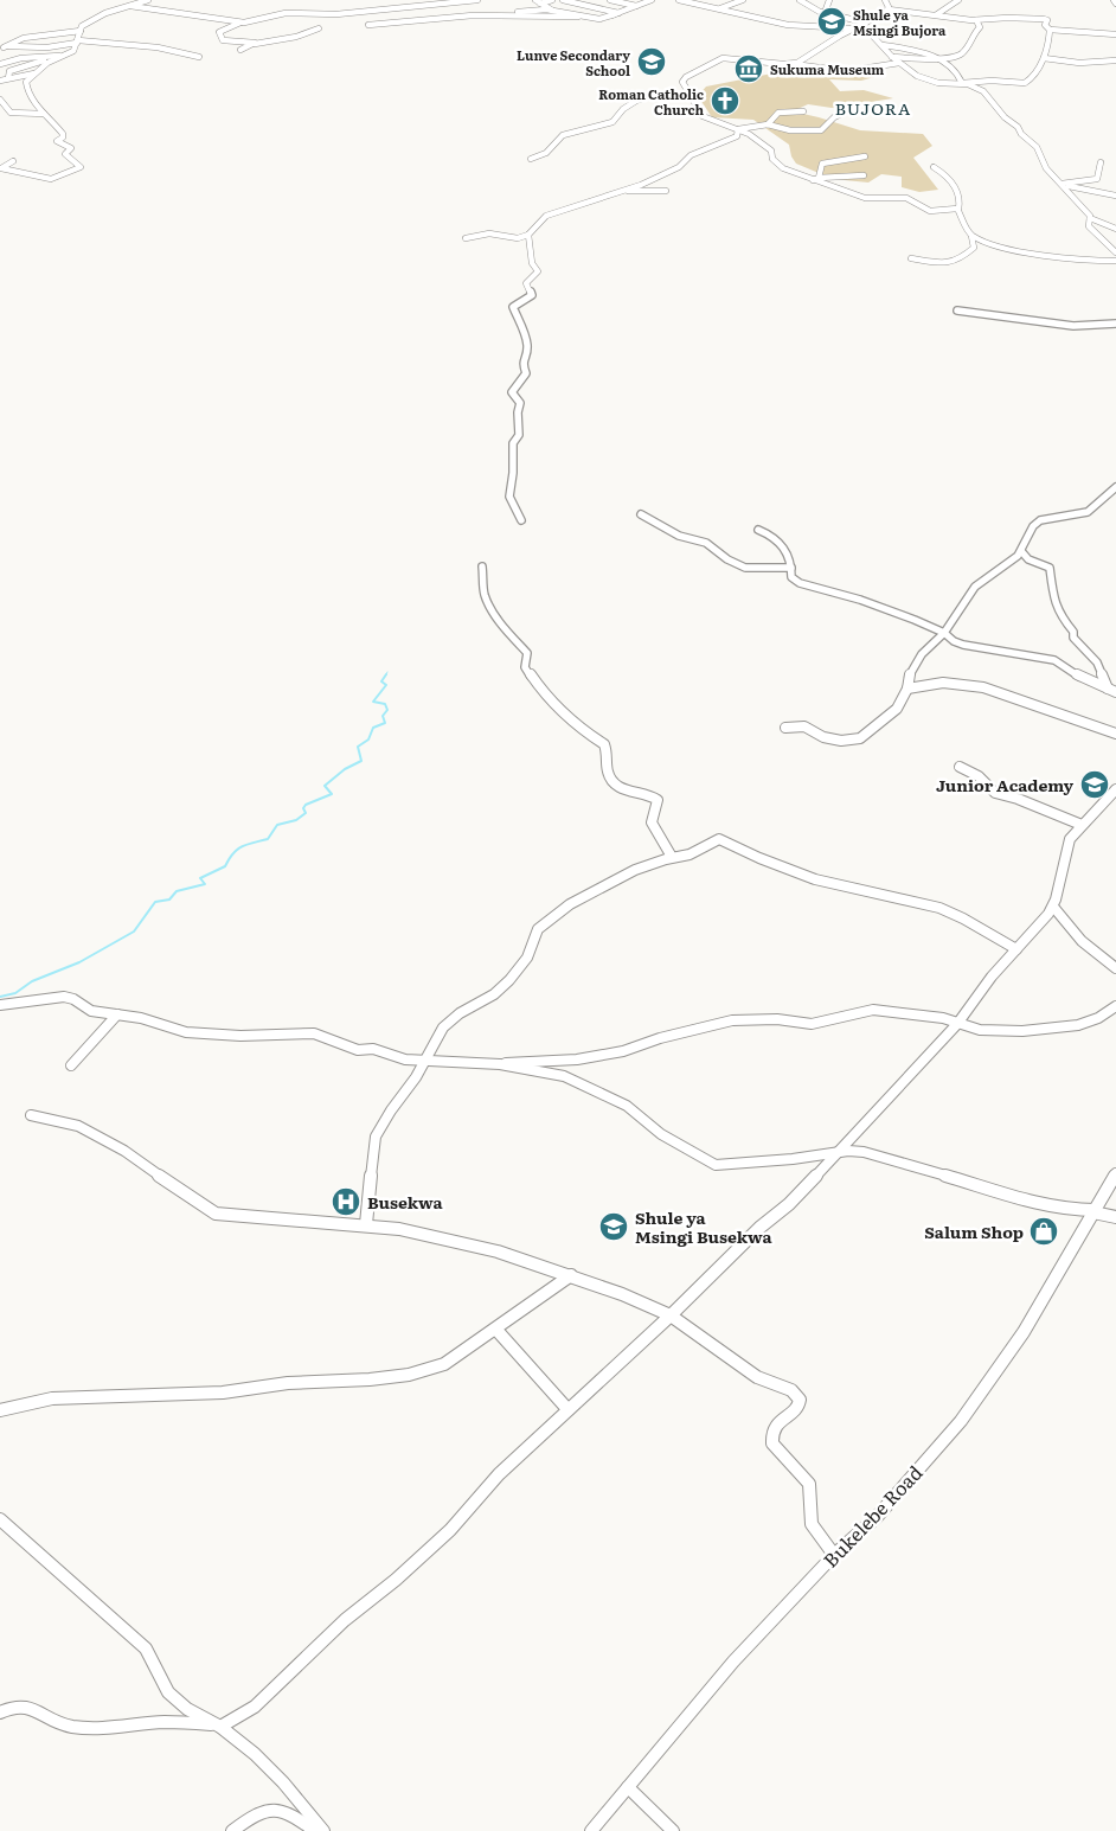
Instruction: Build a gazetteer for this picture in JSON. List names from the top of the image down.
{
  "streets": {
    "street": ["Bukelebe Road"]
  },
  "districts": ["BUJORA"],
  "places": {
    "school or university": [
      "Shule ya Msingi Bujora",
      "Lunve Secondary School",
      "Junior Academy",
      "Shule ya Msingi Busekwa"
    ],
    "museum": ["Sukuma Museum"],
    "church": ["Roman Catholic Church"],
    "hospital": ["Busekwa"],
    "shop": ["Salum Shop"]
  }
}
